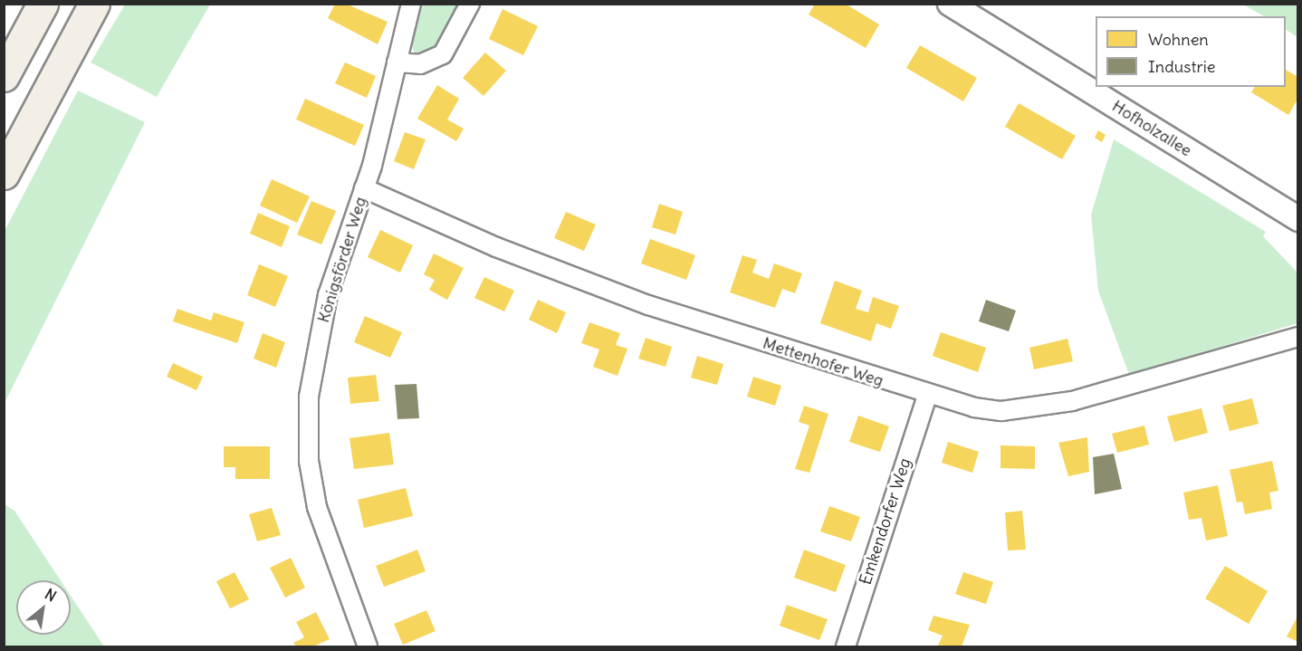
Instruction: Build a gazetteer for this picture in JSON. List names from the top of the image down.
{
  "streets": {
    "street": [
      "Hofholzallee",
      "Königsförder Weg",
      "Mettenhofer Weg",
      "Emkendorfer Weg"
    ]
  },
  "crossings": [
    ["Königsförder Weg", "Mettenhofer Weg"],
    ["Mettenhofer Weg", "Emkendorfer Weg"]
  ],
  "legend": ["Wohnen", "Industrie"],
  "north": "top right"
}
